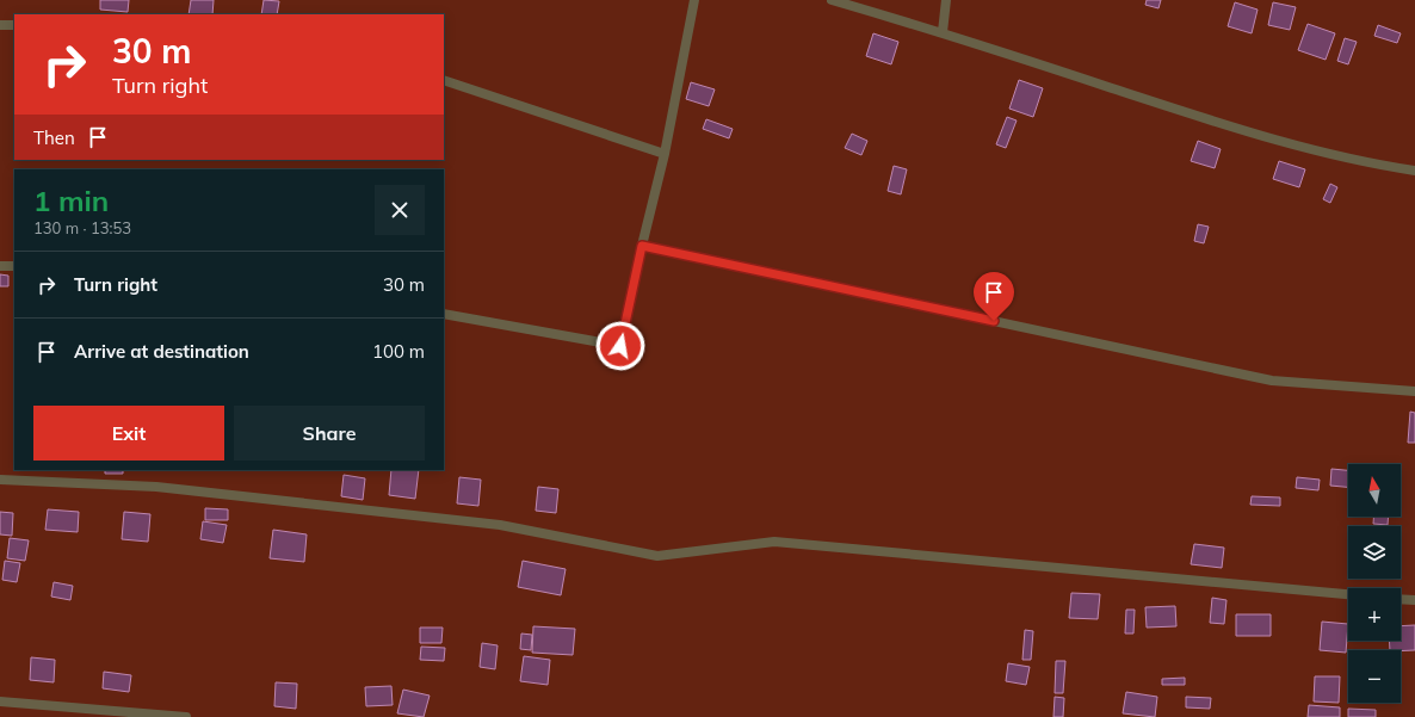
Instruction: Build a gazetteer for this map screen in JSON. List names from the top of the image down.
{
  "north": "top",
  "page": {
    "turn": ["30 m", "Turn right"],
    "then": "Then",
    "heading": ["1 min", "130 m · 13:53"],
    "list": [
      {
        "name": "Turn right",
        "value": "30 m"
      },
      {
        "name": "Arrive at destination",
        "value": "100 m"
      }
    ],
    "buttons": ["Exit", "Share"],
    "map_buttons": ["+", "−"]
  }
}
